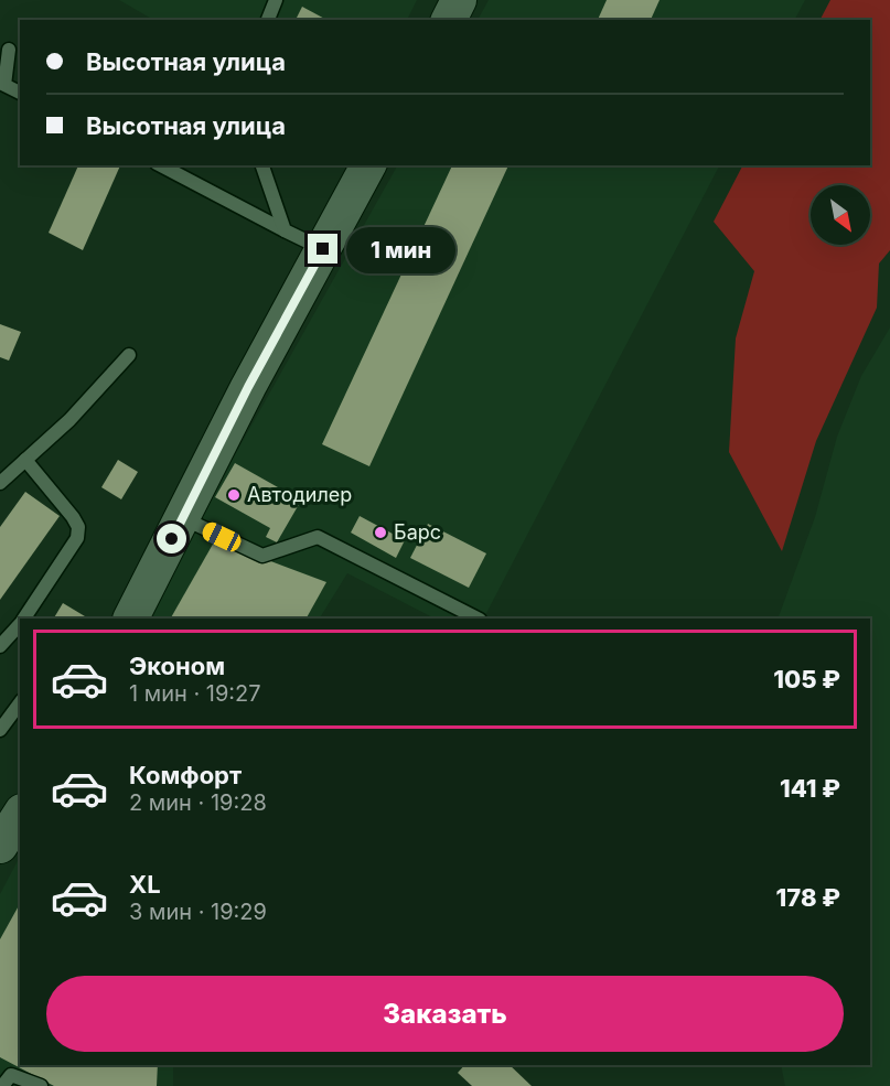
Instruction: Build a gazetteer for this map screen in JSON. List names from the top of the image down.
{
  "places": ["Автодилер", "Барс"],
  "north": "bottom right",
  "page": {
    "banner": ["Высотная улица", "Высотная улица"],
    "bubble": "1 мин",
    "list": [
      {
        "name": "Эконом",
        "note": "1 мин · 19:27",
        "value": "105 ₽"
      },
      {
        "name": "Комфорт",
        "note": "2 мин · 19:28",
        "value": "141 ₽"
      },
      {
        "name": "XL",
        "note": "3 мин · 19:29",
        "value": "178 ₽"
      }
    ],
    "buttons": "Заказать"
  }
}
